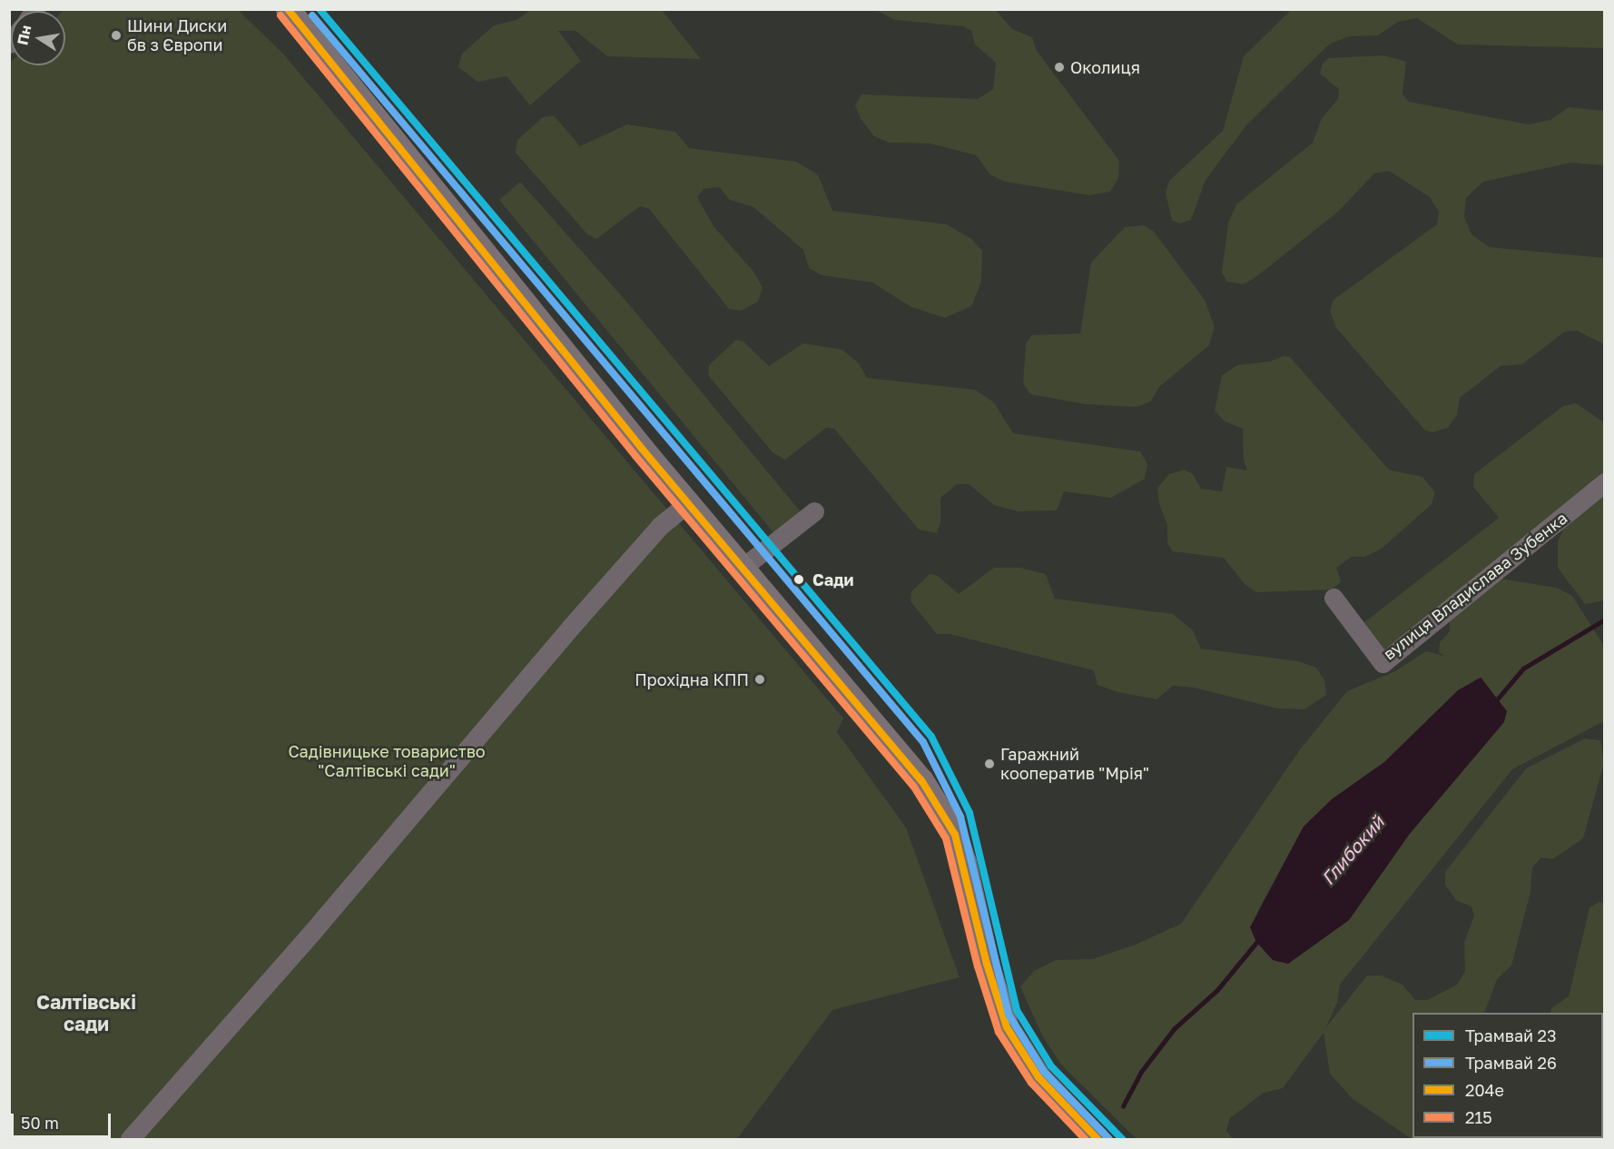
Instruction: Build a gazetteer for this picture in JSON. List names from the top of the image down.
{
  "streets": {
    "street": ["вулиця Владислава Зубенка"]
  },
  "districts": ["Салтівські сади"],
  "water": ["Глибокий"],
  "parks": ["Садівницьке товариство \"Салтівські сади\""],
  "places": [
    "Шини Диски бв з Європи",
    "Околиця",
    "Сади",
    "Прохідна КПП",
    "Гаражний кооператив \"Мрія\""
  ],
  "lines": [
    "tram line 23",
    "transit line 204е",
    "tram line 26",
    "transit line 215"
  ],
  "legend": [
    "Трамвай 23",
    "Трамвай 26",
    "204е",
    "215"
  ],
  "scale_bar": "50 m",
  "north": "left"
}
